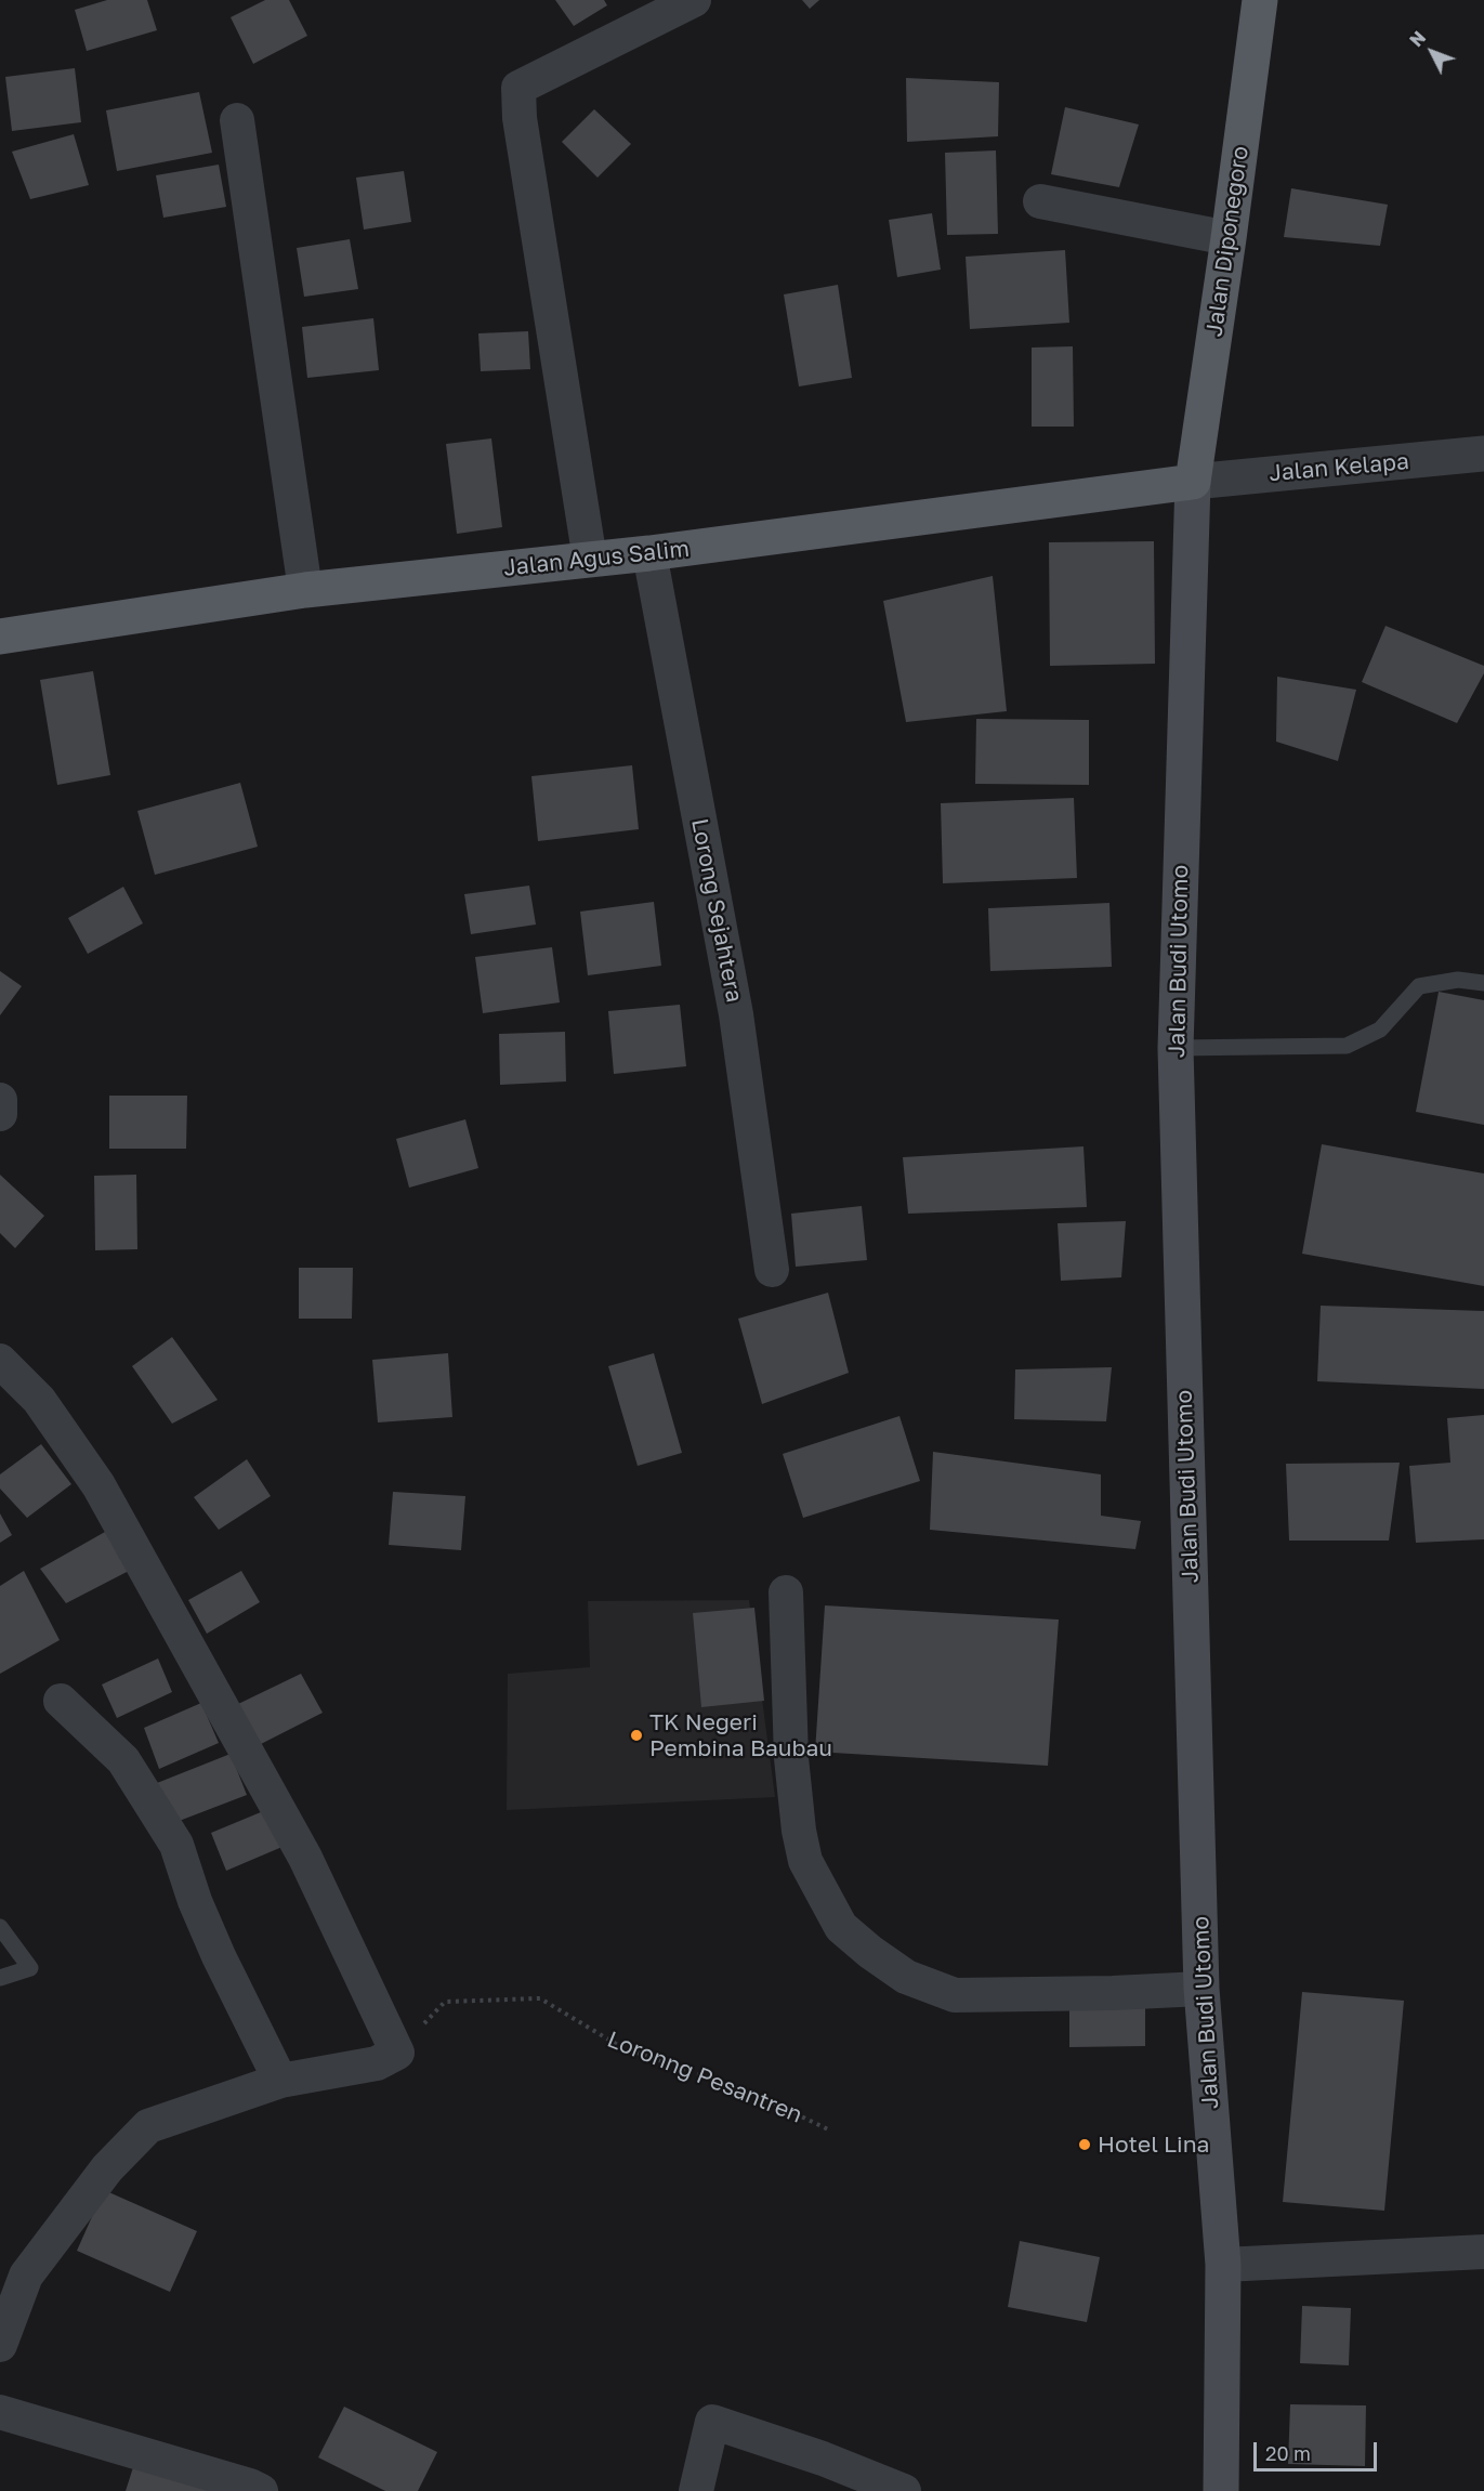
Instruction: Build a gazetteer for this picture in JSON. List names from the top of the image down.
{
  "streets": {
    "main road": ["Jalan Diponegoro", "Jalan Agus Salim", "Jalan Budi Utomo"],
    "street": ["Jalan Kelapa", "Lorong Sejahtera"],
    "path": ["Loronng Pesantren"]
  },
  "crossings": [
    ["Jalan Diponegoro", "Jalan Kelapa"],
    ["Jalan Diponegoro", "Jalan Agus Salim"],
    ["Jalan Diponegoro", "Jalan Budi Utomo"],
    ["Jalan Kelapa", "Jalan Agus Salim"],
    ["Jalan Kelapa", "Jalan Budi Utomo"],
    ["Jalan Agus Salim", "Lorong Sejahtera"],
    ["Jalan Agus Salim", "Jalan Budi Utomo"]
  ],
  "places": ["TK Negeri Pembina Baubau", "Hotel Lina"],
  "scale_bar": "20 m",
  "north": "top left"
}
